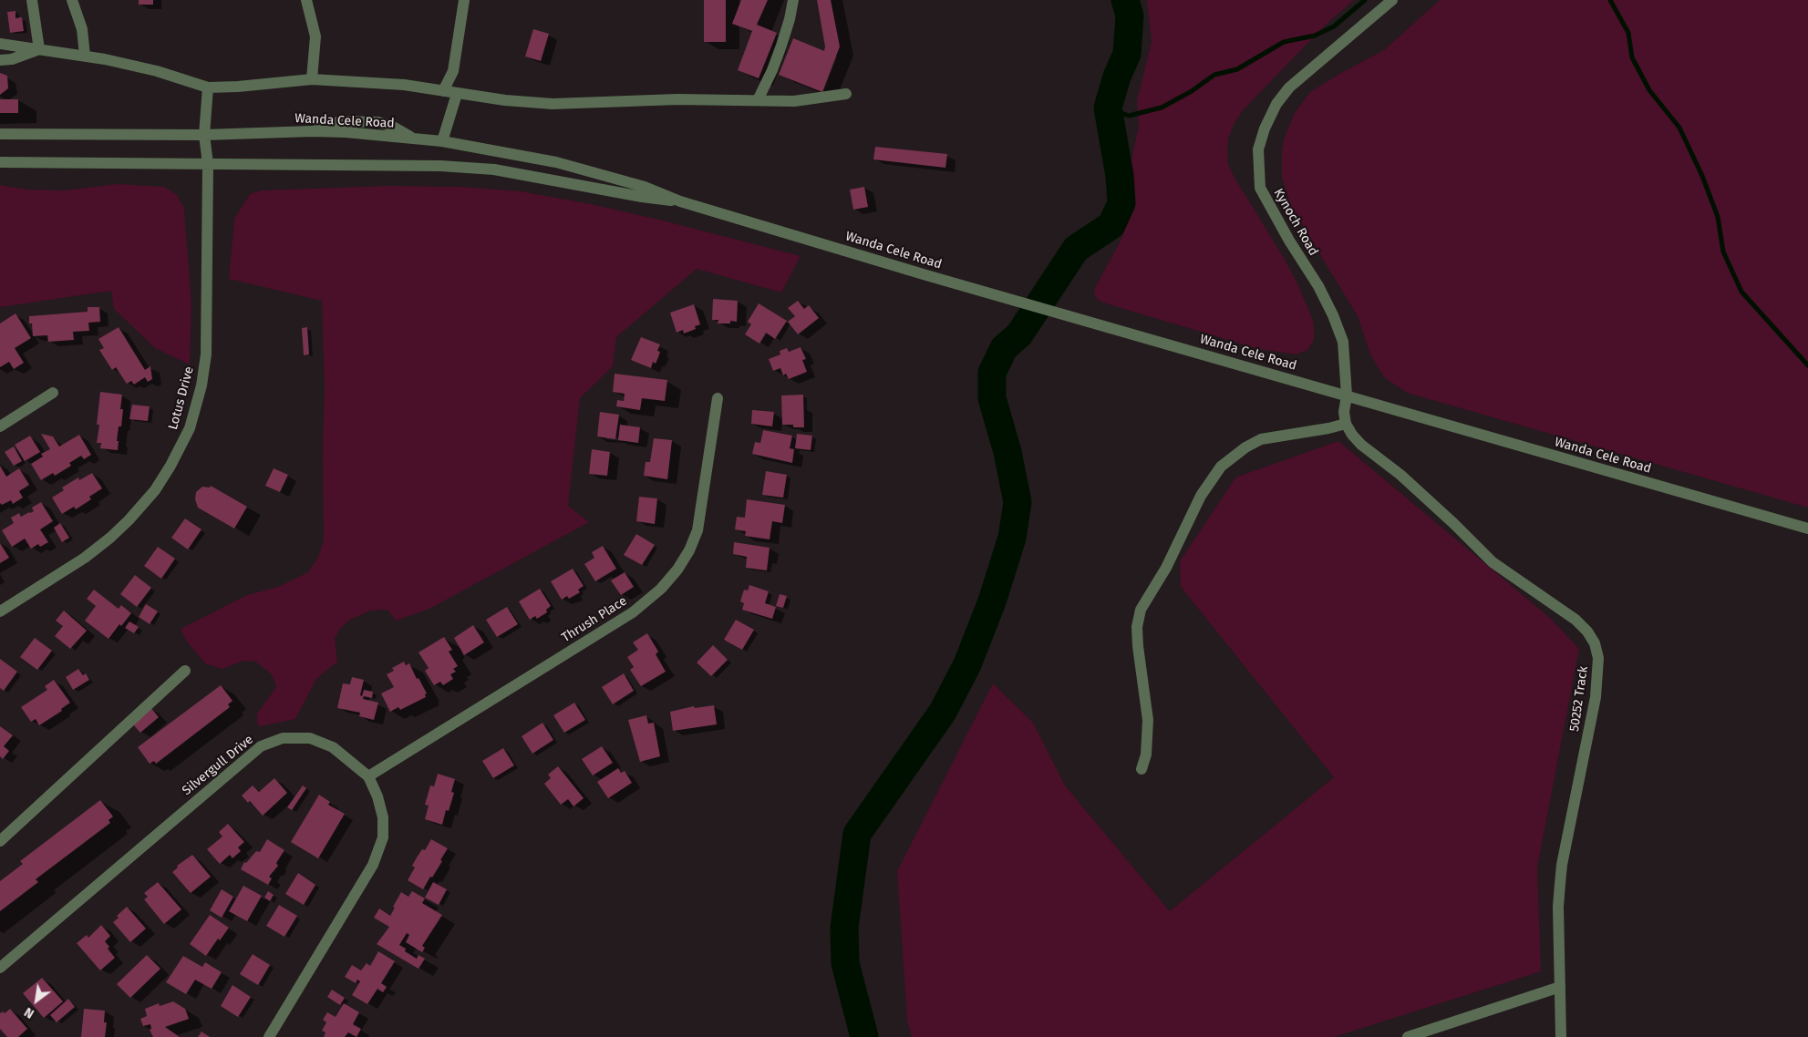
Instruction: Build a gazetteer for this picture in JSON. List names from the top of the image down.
{
  "streets": {
    "street": [
      "Wanda Cele Road",
      "Kynoch Road",
      "Lotus Drive",
      "Thrush Place",
      "50252 Track",
      "Silvergull Drive"
    ]
  },
  "crossings": [
    ["Wanda Cele Road", "Kynoch Road"],
    ["Wanda Cele Road", "Lotus Drive"],
    ["Thrush Place", "Silvergull Drive"]
  ],
  "north": "bottom left"
}
